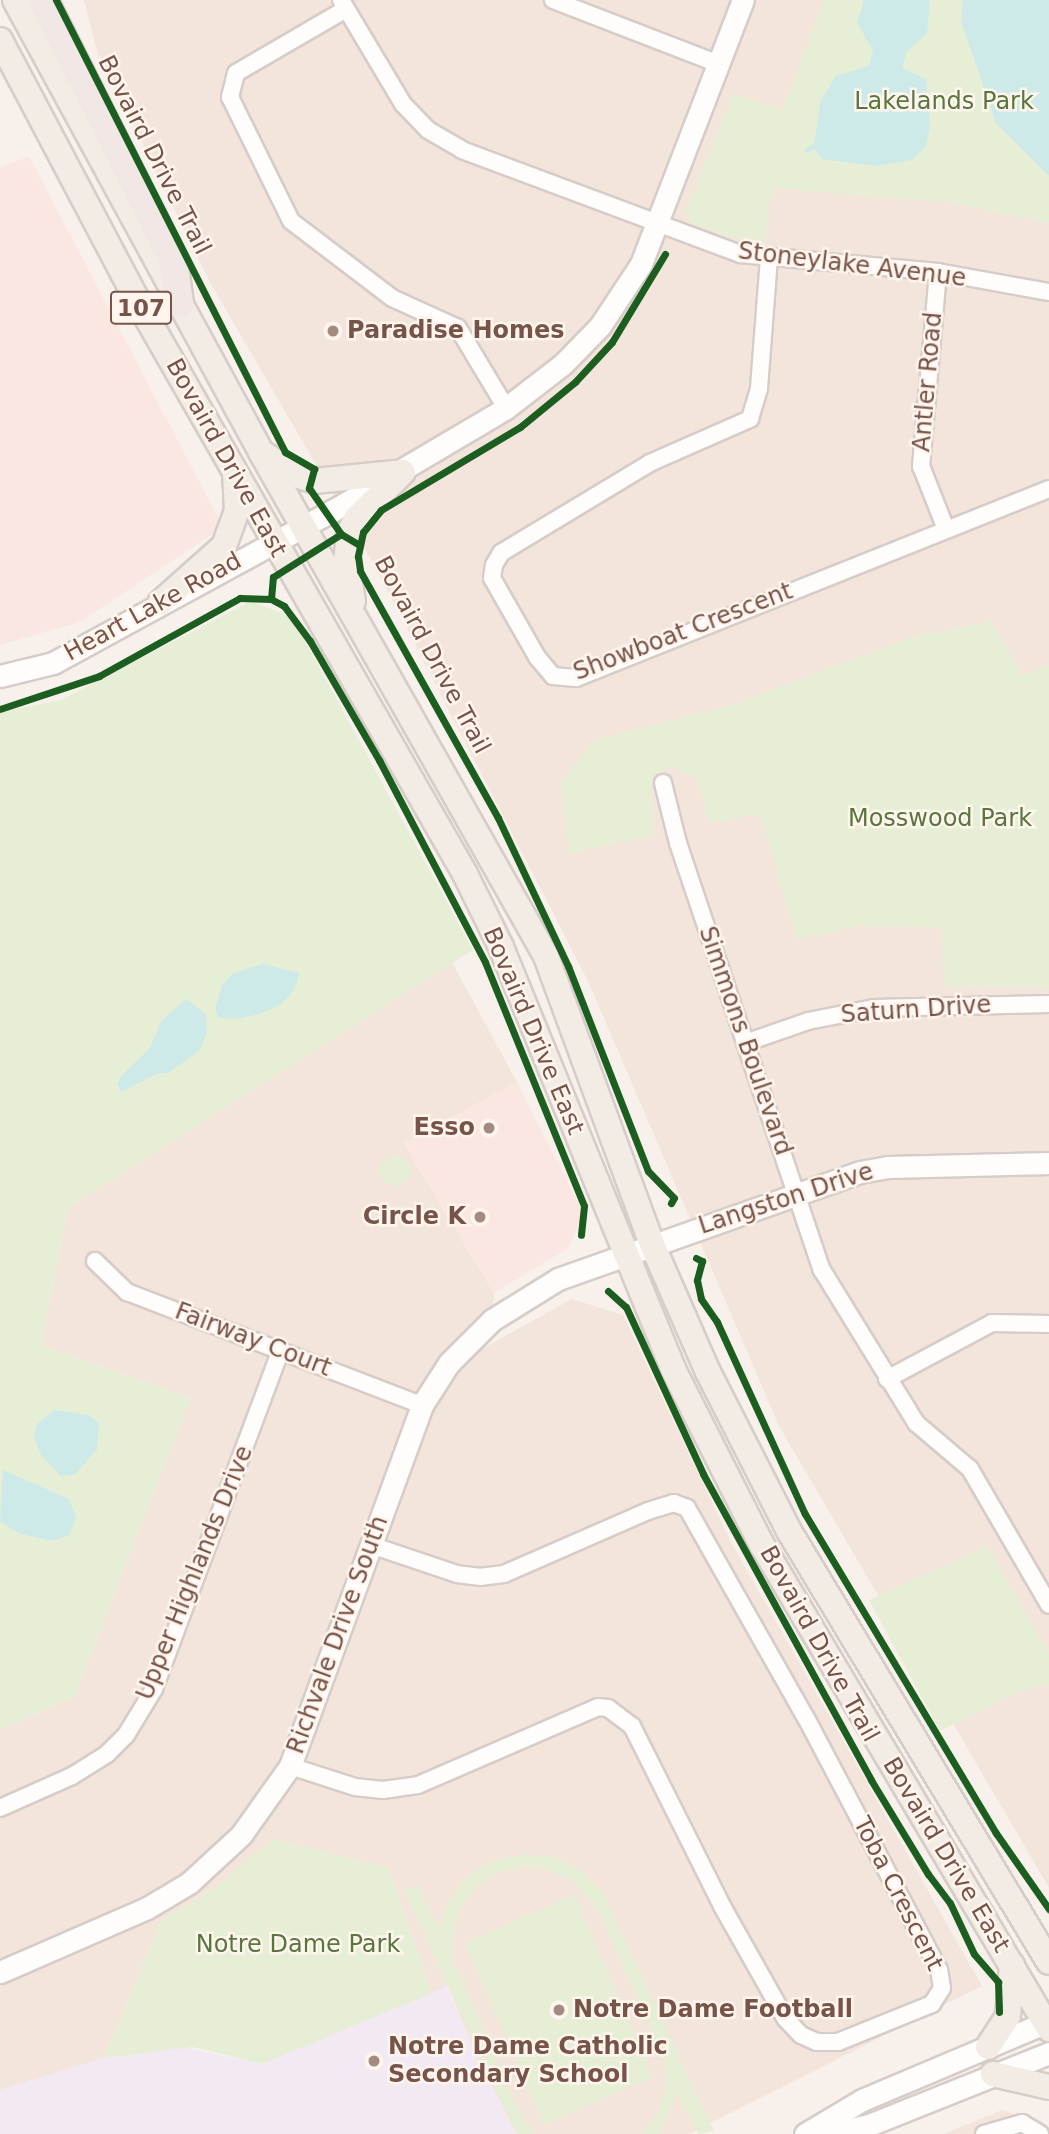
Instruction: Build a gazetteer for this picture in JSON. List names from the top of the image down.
{
  "streets": {
    "main road": ["107", "Bovaird Drive East"],
    "street": [
      "Stoneylake Avenue",
      "Antler Road",
      "Heart Lake Road",
      "Showboat Crescent",
      "Saturn Drive",
      "Simmons Boulevard",
      "Langston Drive",
      "Fairway Court",
      "Upper Highlands Drive",
      "Richvale Drive South",
      "Toba Crescent"
    ],
    "cycle path": ["Bovaird Drive Trail"]
  },
  "crossings": [
    ["Stoneylake Avenue", "Antler Road"],
    ["Stoneylake Avenue", "Heart Lake Road"],
    ["Stoneylake Avenue", "Showboat Crescent"],
    ["Antler Road", "Showboat Crescent"],
    ["Bovaird Drive East", "Heart Lake Road"],
    ["Bovaird Drive East", "Langston Drive"],
    ["Bovaird Drive East", "Richvale Drive South"],
    ["Saturn Drive", "Simmons Boulevard"],
    ["Simmons Boulevard", "Langston Drive"],
    ["Langston Drive", "Richvale Drive South"],
    ["Fairway Court", "Upper Highlands Drive"],
    ["Fairway Court", "Richvale Drive South"],
    ["Richvale Drive South", "Toba Crescent"]
  ],
  "parks": ["Lakelands Park", "Mosswood Park", "Notre Dame Park"],
  "places": [
    "Paradise Homes",
    "Esso",
    "Circle K",
    "Notre Dame Football",
    "Notre Dame Catholic Secondary School"
  ]
}
